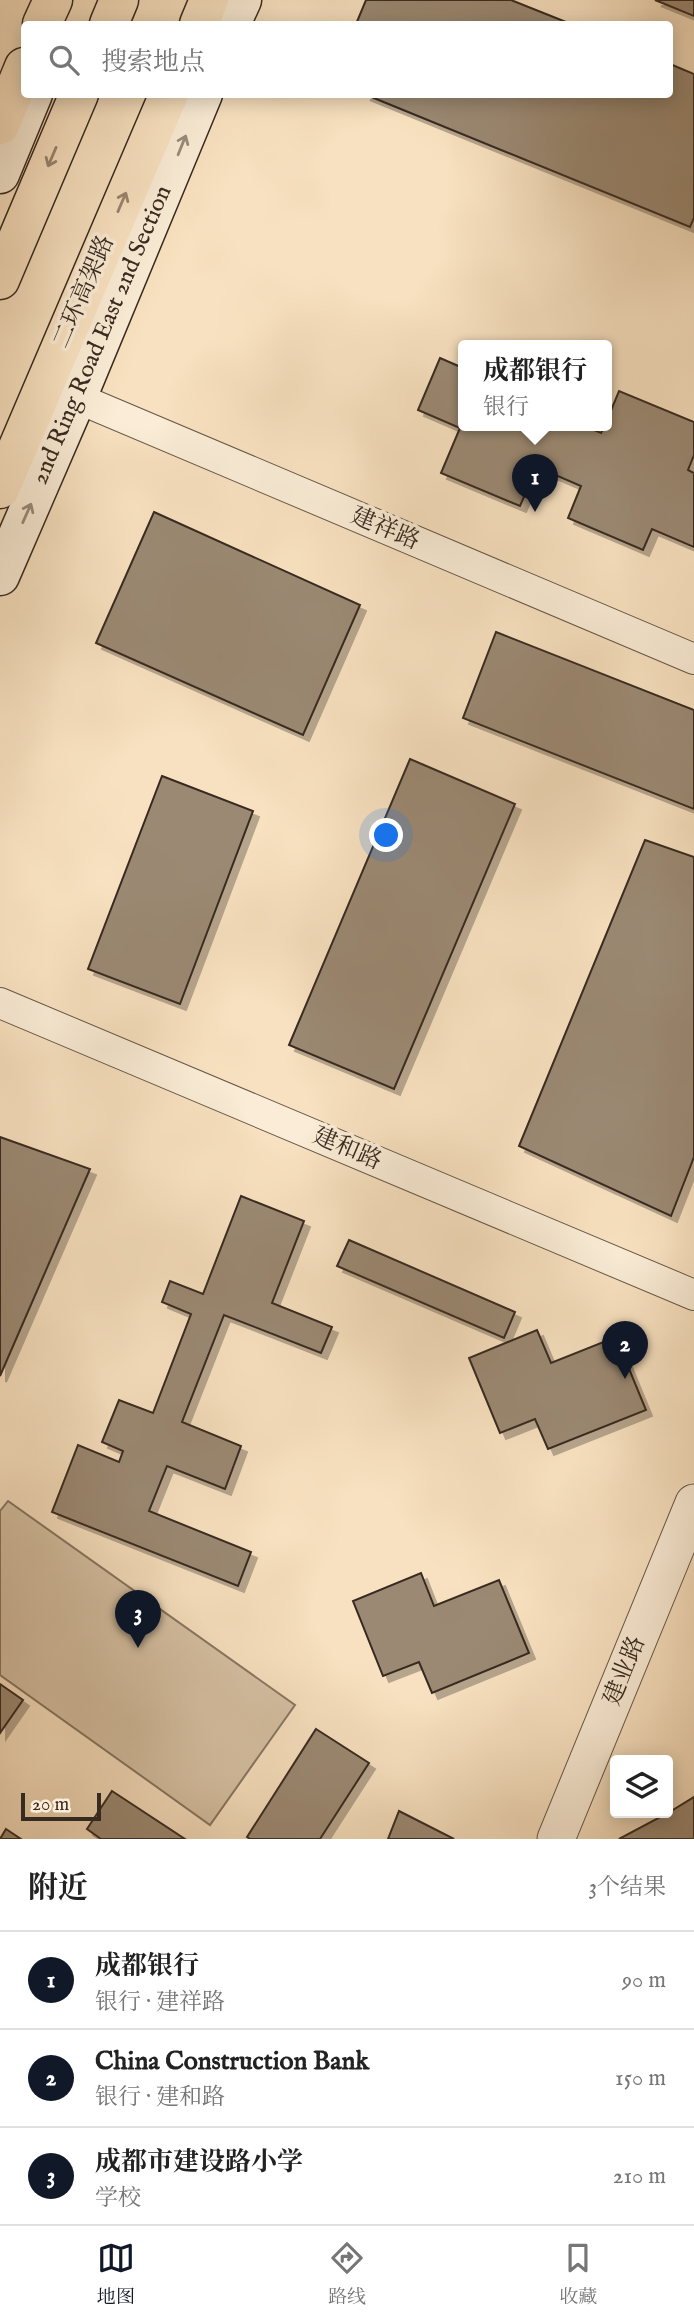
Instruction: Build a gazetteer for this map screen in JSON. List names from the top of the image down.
{
  "streets": {
    "highway": ["二环高架路"],
    "main road": ["2nd Ring Road East 2nd Section"],
    "street": ["建祥路", "建和路", "建业路"]
  },
  "crossings": [
    ["2nd Ring Road East 2nd Section", "建祥路"]
  ],
  "one_way": ["2nd Ring Road East 2nd Section"],
  "scale_bar": "20 m",
  "page": {
    "search": "搜索地点",
    "popup": ["成都银行", "银行"],
    "pins": ["1", "2", "3"],
    "scale": "20 m",
    "heading": ["附近", "3个结果"],
    "list": [
      {
        "mark": "1",
        "name": "成都银行",
        "note": "银行 · 建祥路",
        "value": "90 m"
      },
      {
        "mark": "2",
        "name": "China Construction Bank",
        "note": "银行 · 建和路",
        "value": "150 m"
      },
      {
        "mark": "3",
        "name": "成都市建设路小学",
        "note": "学校",
        "value": "210 m"
      }
    ],
    "nav": ["地图", "路线", "收藏"]
  }
}
